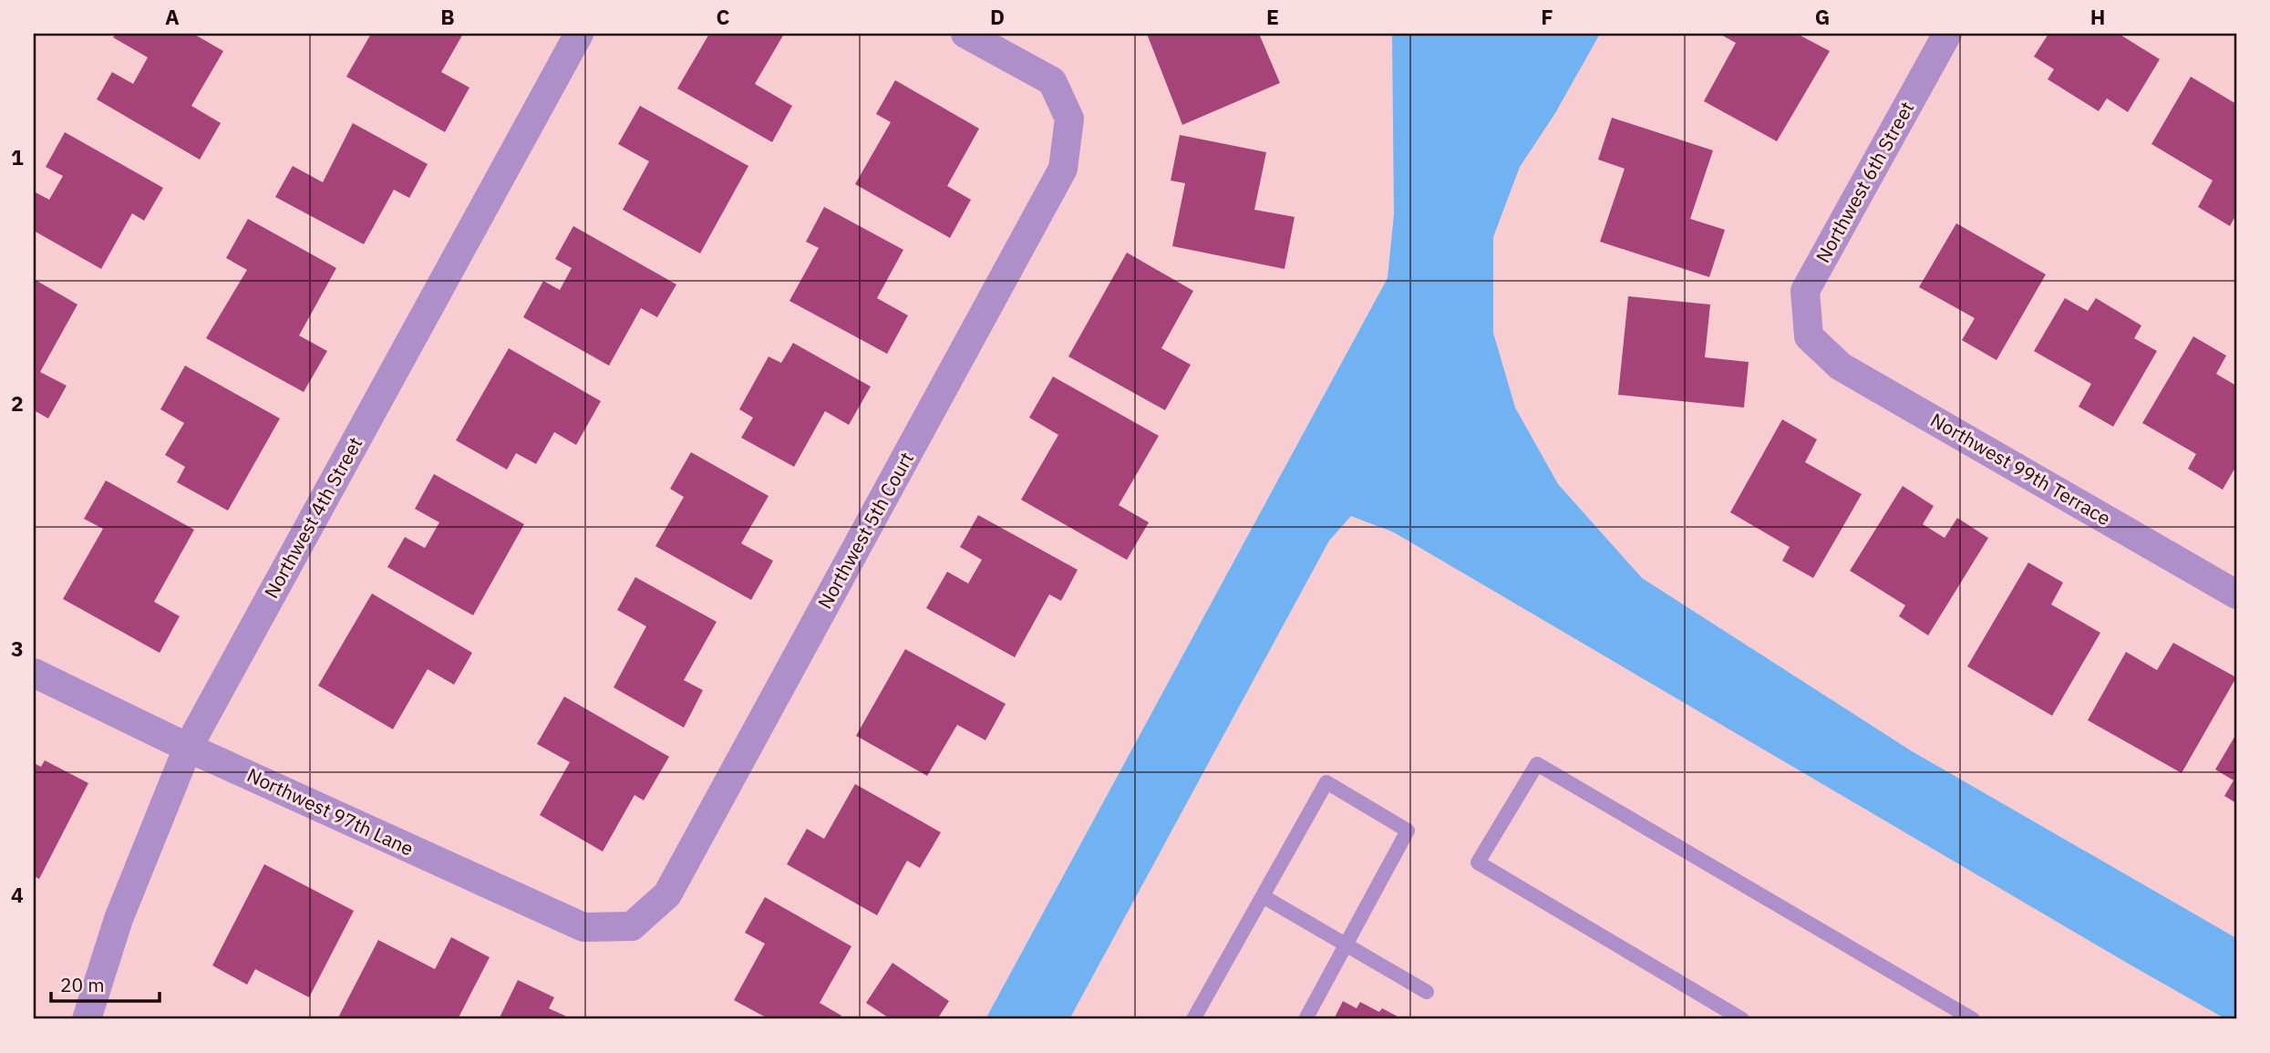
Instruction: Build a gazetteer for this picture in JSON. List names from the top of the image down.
{
  "streets": {
    "street": [
      "Northwest 6th Street",
      "Northwest 99th Terrace",
      "Northwest 4th Street",
      "Northwest 5th Court",
      "Northwest 97th Lane"
    ]
  },
  "crossings": [
    ["Northwest 6th Street", "Northwest 99th Terrace"],
    ["Northwest 4th Street", "Northwest 97th Lane"],
    ["Northwest 5th Court", "Northwest 97th Lane"]
  ],
  "scale_bar": "20 m",
  "grid": {
    "columns": [
      "A",
      "B",
      "C",
      "D",
      "E",
      "F",
      "G",
      "H"
    ],
    "rows": [
      "1",
      "2",
      "3",
      "4"
    ]
  }
}
